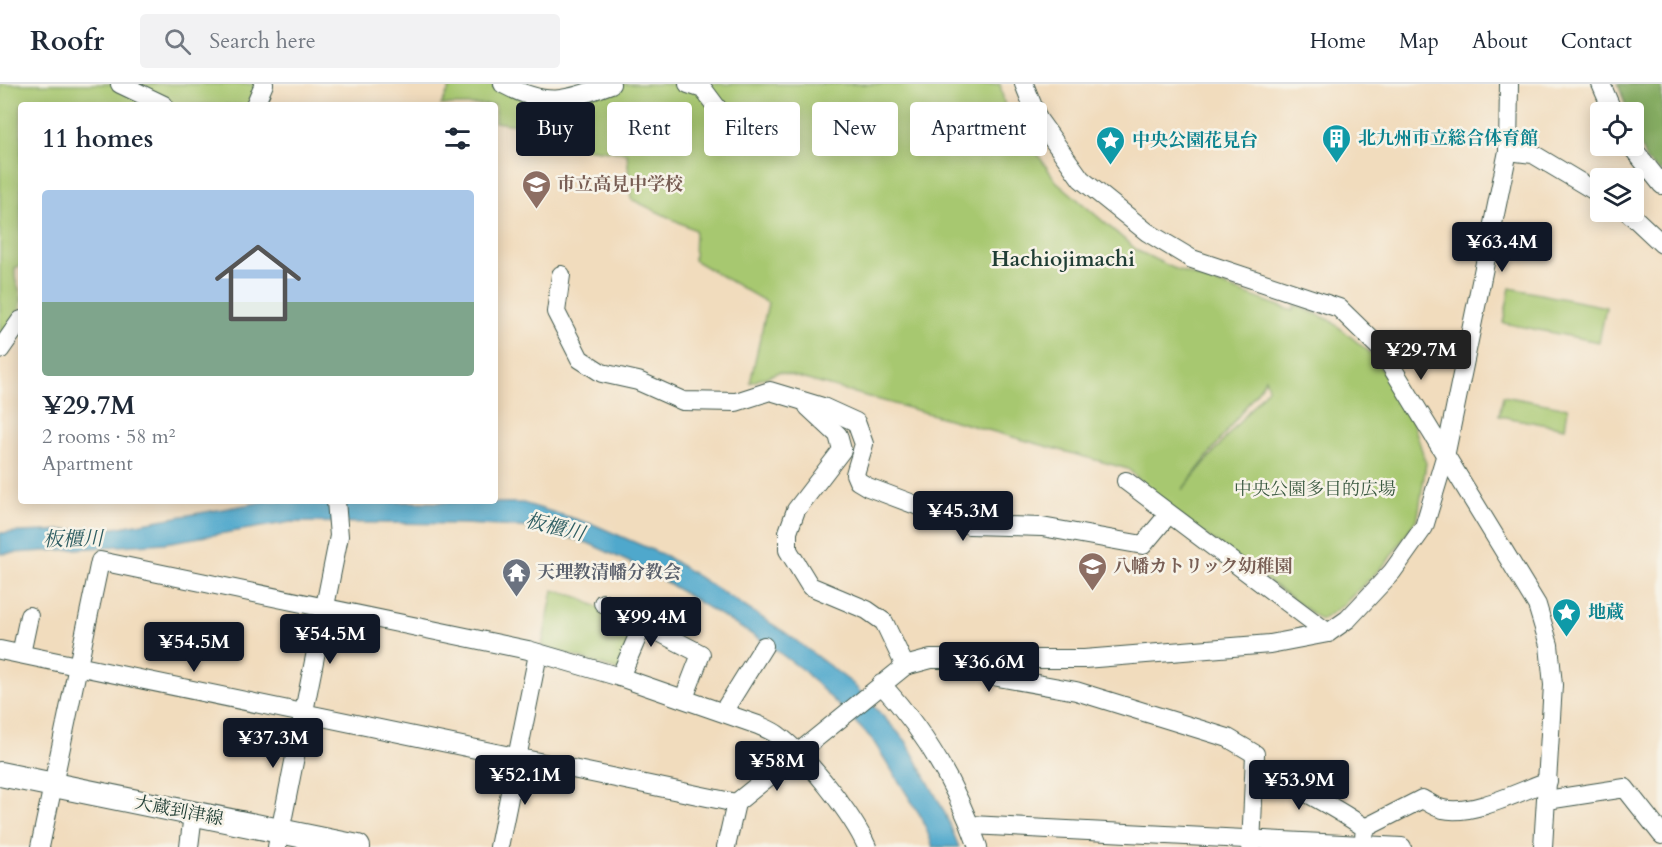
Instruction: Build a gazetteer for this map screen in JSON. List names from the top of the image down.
{
  "streets": {
    "main road": ["大蔵到津線"]
  },
  "districts": ["Hachiojimachi"],
  "water": ["板櫃川"],
  "parks": ["中央公園多目的広場"],
  "places": {
    "building": ["北九州市立総合体育館"],
    "place": ["中央公園花見台", "地蔵"],
    "school or university": ["市立高見中学校", "八幡カトリック幼稚園"],
    "temple": ["天理教清幡分教会"]
  },
  "page": {
    "header": "Roofr",
    "search": "Search here",
    "nav": [
      "Home",
      "Map",
      "About",
      "Contact"
    ],
    "chip": [
      "Buy",
      "Rent",
      "Filters",
      "New",
      "Apartment"
    ],
    "heading": "11 homes",
    "list": [
      {
        "name": "¥29.7M",
        "note": "2 rooms · 58 m² · Apartment"
      }
    ],
    "price": [
      "¥63.4M",
      "¥29.7M",
      "¥45.3M",
      "¥99.4M",
      "¥54.5M",
      "¥54.5M",
      "¥36.6M",
      "¥37.3M",
      "¥58M",
      "¥52.1M",
      "¥53.9M"
    ]
  }
}
